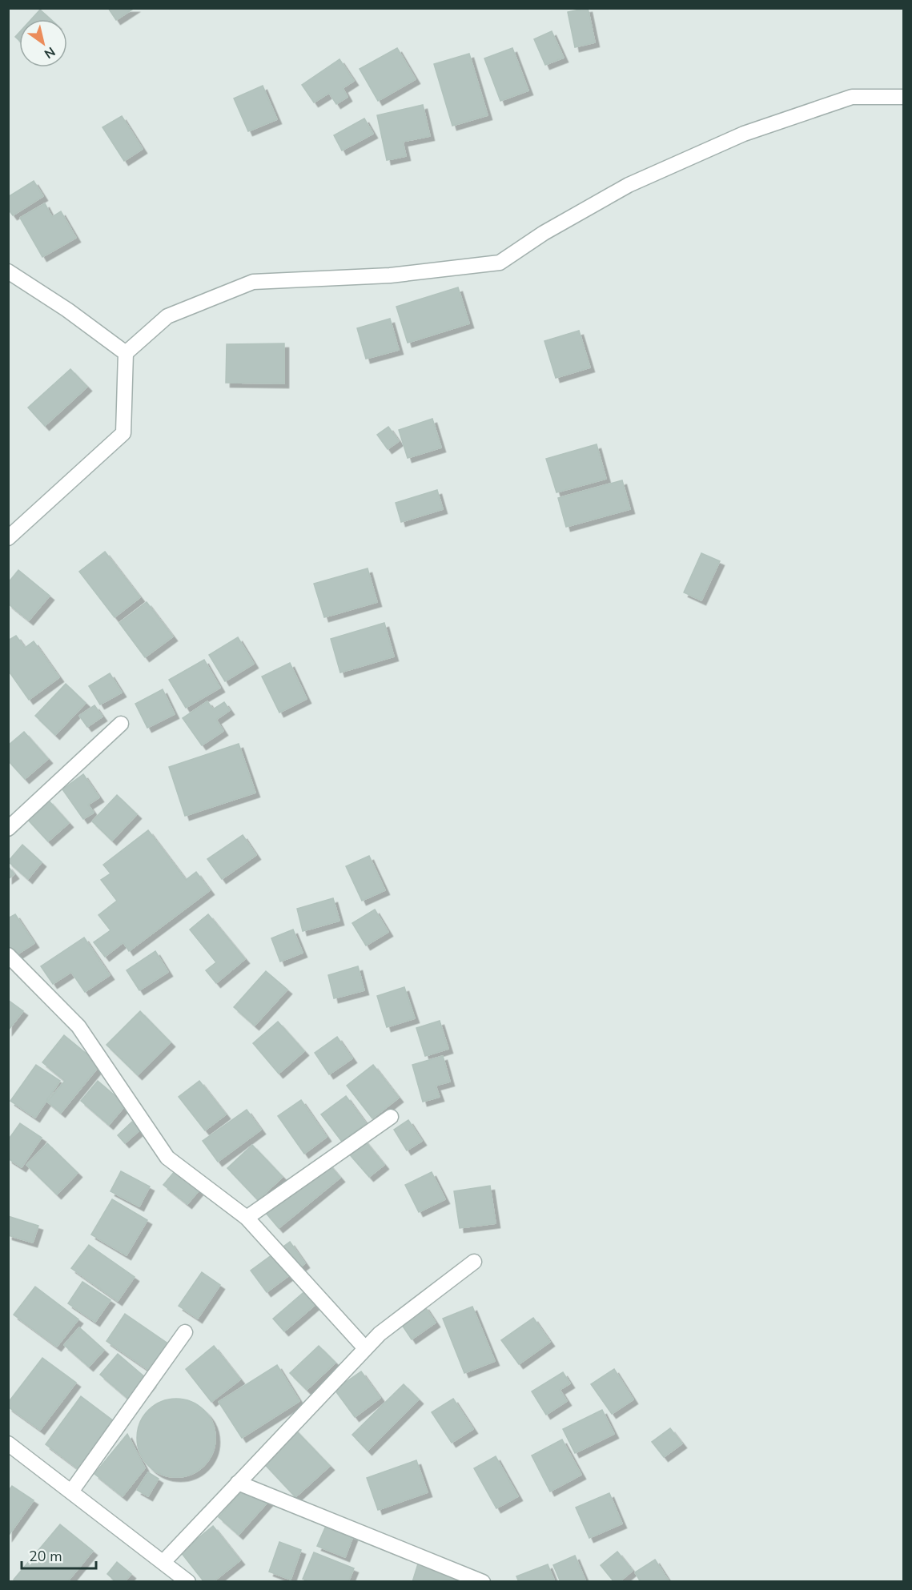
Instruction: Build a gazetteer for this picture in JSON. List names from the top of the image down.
{
  "scale_bar": "20 m",
  "north": "bottom right"
}
